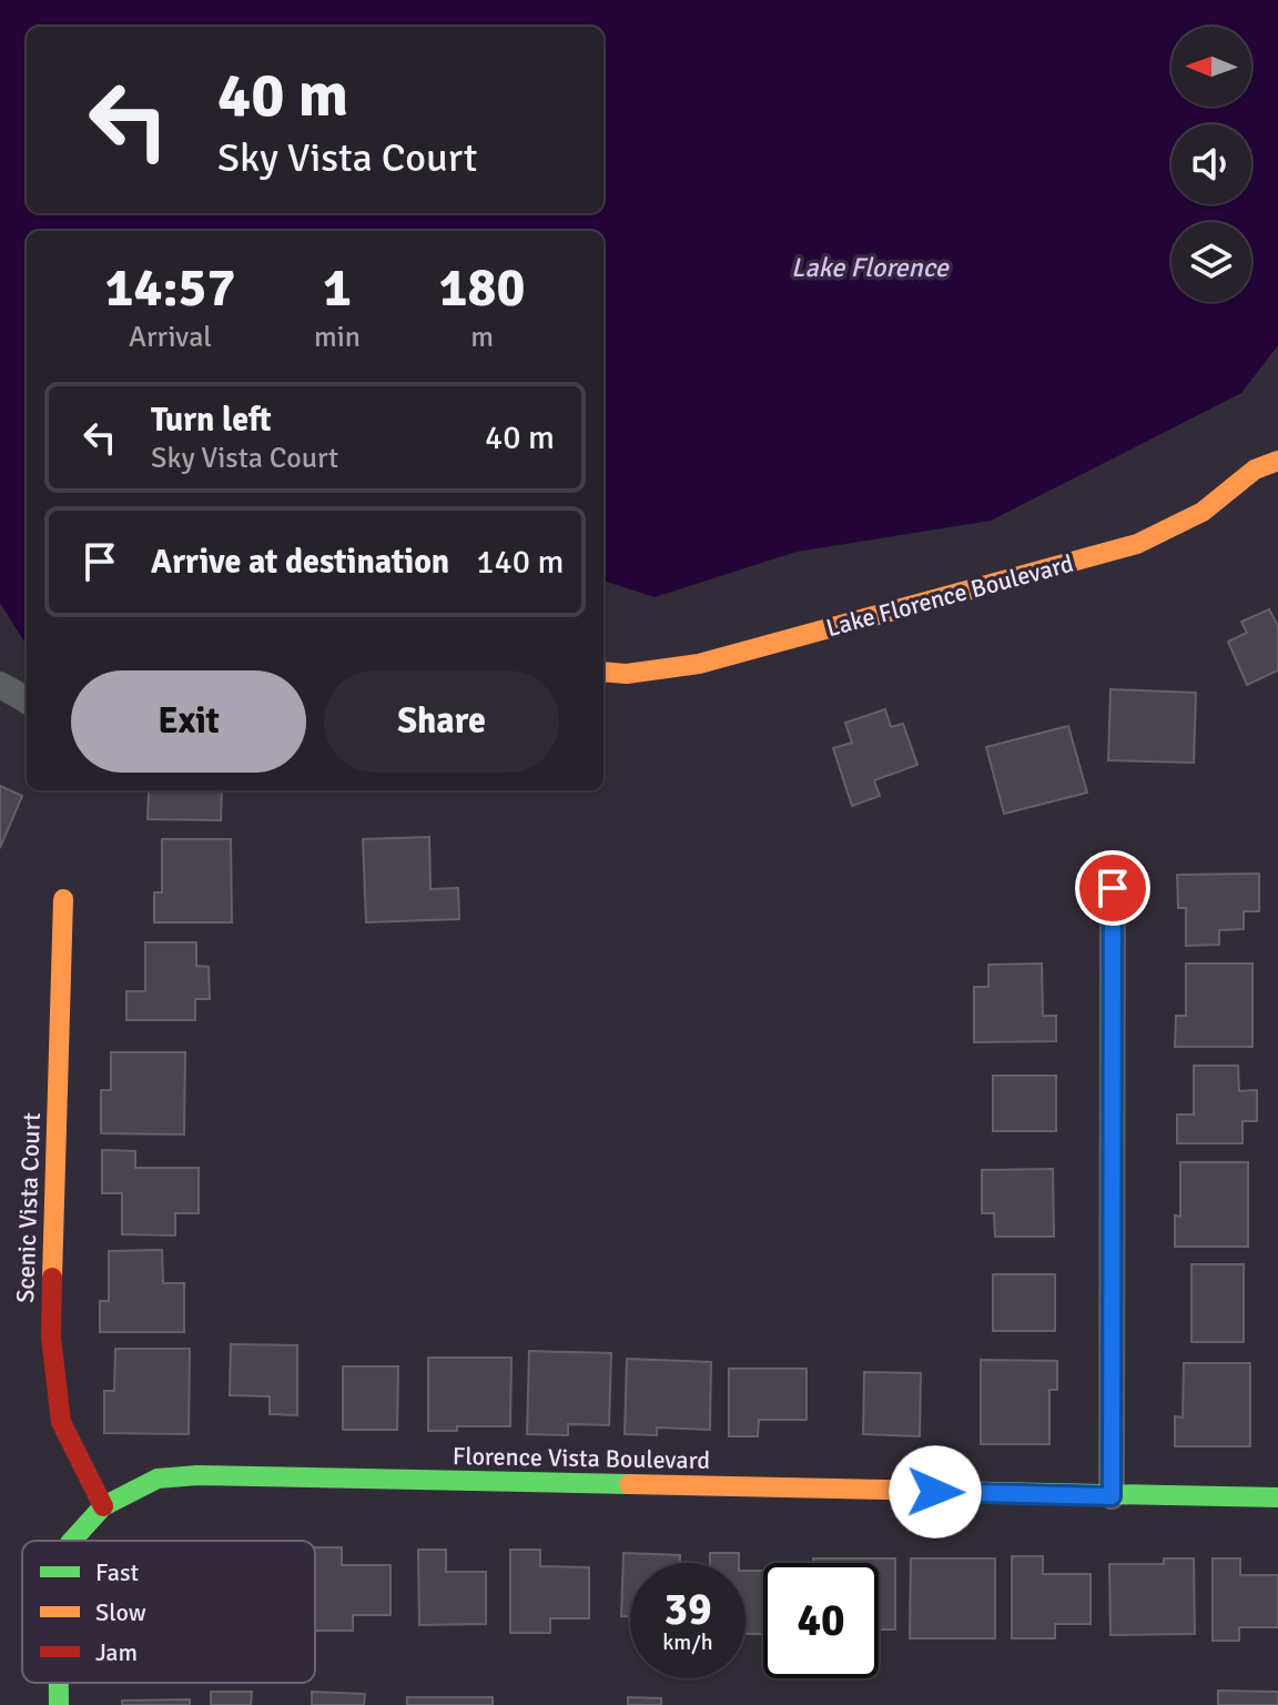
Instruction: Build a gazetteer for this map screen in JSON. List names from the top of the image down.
{
  "streets": {
    "street": ["Lake Florence Boulevard", "Scenic Vista Court", "Florence Vista Boulevard"]
  },
  "crossings": [
    ["Scenic Vista Court", "Florence Vista Boulevard"]
  ],
  "water": ["Lake Florence"],
  "legend": ["Fast", "Slow", "Jam"],
  "north": "left",
  "page": {
    "turn": ["40 m", "Sky Vista Court"],
    "eta": [
      "14:57",
      "Arrival",
      "1",
      "min",
      "180",
      "m"
    ],
    "list": [
      {
        "name": "Turn left",
        "note": "Sky Vista Court",
        "value": "40 m"
      },
      {
        "name": "Arrive at destination",
        "value": "140 m"
      }
    ],
    "buttons": ["Exit", "Share"],
    "speed": "39 km/h",
    "limit": "40"
  }
}
